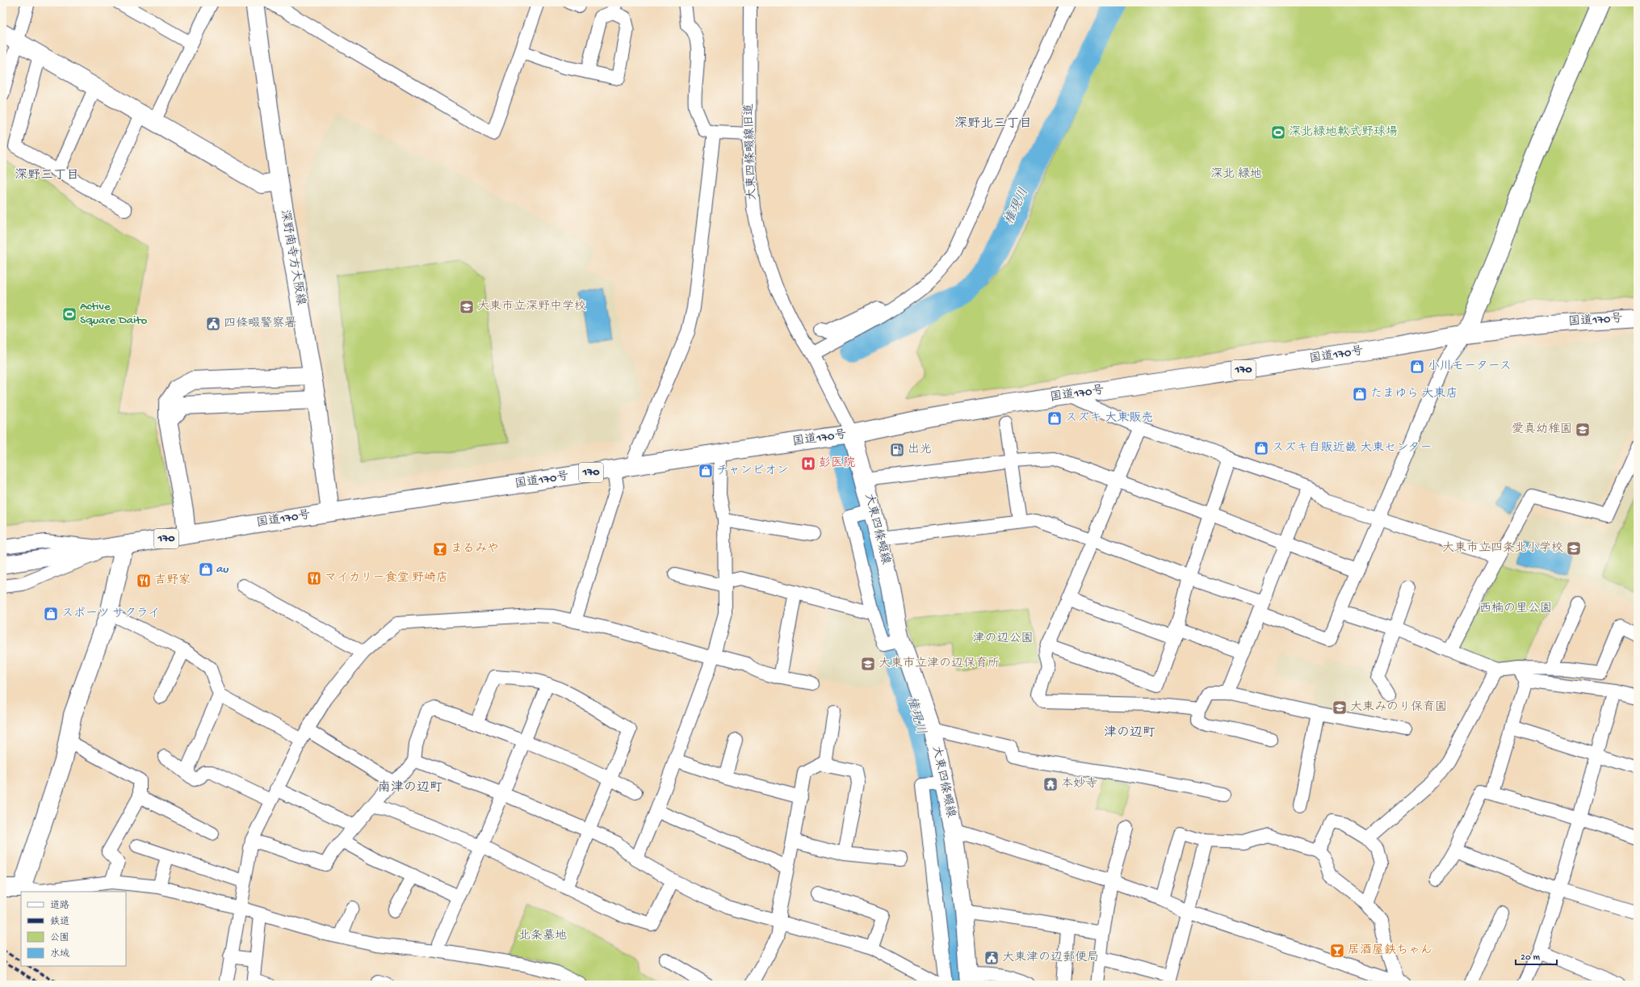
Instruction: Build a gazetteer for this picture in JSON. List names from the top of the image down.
{
  "streets": {
    "main road": [
      "深野南寺方大阪線",
      "国道170号",
      "170",
      "大東四條畷線"
    ],
    "street": ["大東四條畷線旧道"]
  },
  "crossings": [
    ["大東四條畷線旧道", "国道170号"],
    ["大東四條畷線旧道", "大東四條畷線"],
    ["深野南寺方大阪線", "国道170号"],
    ["国道170号", "大東四條畷線"]
  ],
  "districts": [
    "深野北三丁目",
    "深野三丁目",
    "津の辺町",
    "南津の辺町"
  ],
  "water": ["権現川"],
  "parks": [
    "深北 緑地",
    "西楠の里公園",
    "津の辺公園",
    "北条墓地"
  ],
  "places": {
    "sports": ["深北緑地軟式野球場", "Active Square Daito"],
    "school or university": [
      "大東市立深野中学校",
      "愛真幼稚園",
      "大東市立四条北小学校",
      "大東市立津の辺保育所",
      "大東みのり保育園"
    ],
    "public building": ["四條畷警察署", "大東津の辺郵便局"],
    "shop": [
      "小川モータース",
      "たまゆら 大東店",
      "スズキ 大東販売",
      "スズキ自販近畿 大東センター",
      "チャンピオン",
      "au",
      "スポーツ サクライ"
    ],
    "fuel station": ["出光"],
    "hospital": ["彭医院"],
    "bar": ["まるみや", "居酒屋鉄ちゃん"],
    "restaurant": ["マイカリー食堂 野崎店", "吉野家"],
    "temple": ["本妙寺"]
  },
  "legend": [
    "道路",
    "鉄道",
    "公園",
    "水域"
  ],
  "scale_bar": "20 m"
}
